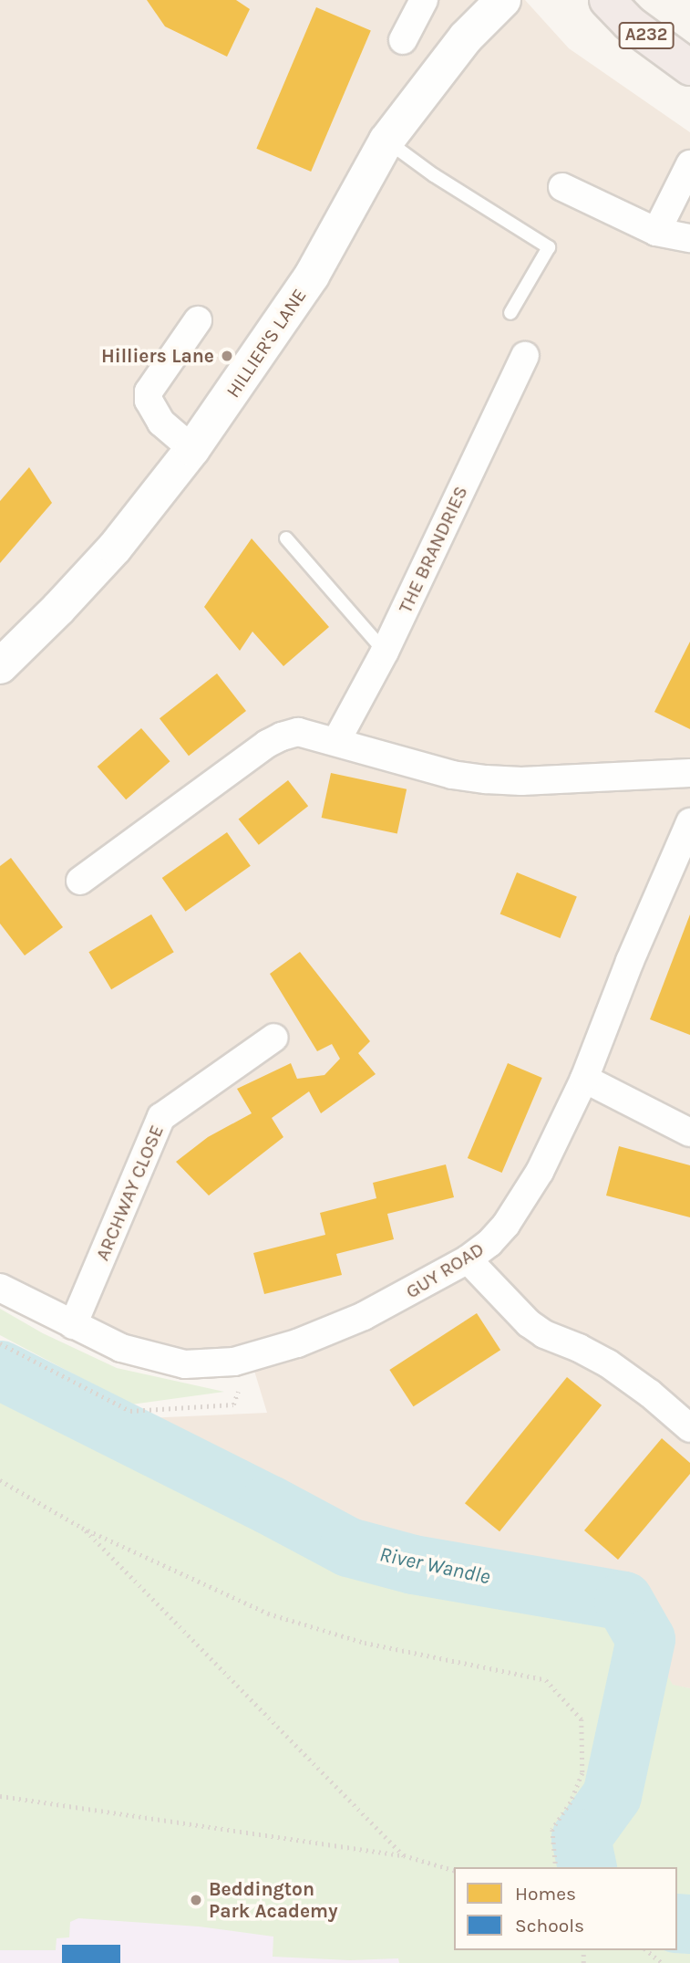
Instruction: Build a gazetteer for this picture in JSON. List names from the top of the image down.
{
  "streets": {
    "highway": ["A232"],
    "main road": ["HILLIER'S LANE"],
    "street": ["THE BRANDRIES", "ARCHWAY CLOSE", "GUY ROAD"]
  },
  "crossings": [
    ["ARCHWAY CLOSE", "GUY ROAD"]
  ],
  "water": ["River Wandle"],
  "places": ["Hilliers Lane", "Beddington Park Academy"],
  "legend": ["Homes", "Schools"]
}
